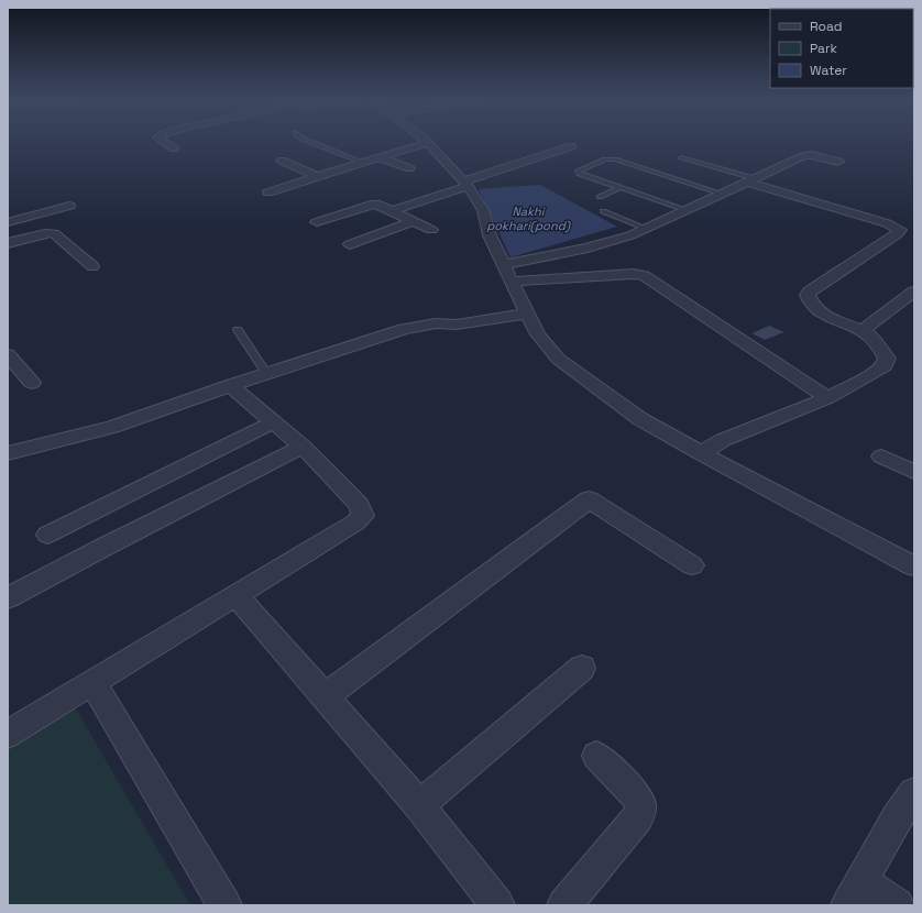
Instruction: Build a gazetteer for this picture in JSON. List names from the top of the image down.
{
  "water": ["Nakhi pokhari(pond)"],
  "legend": ["Road", "Park", "Water"]
}
